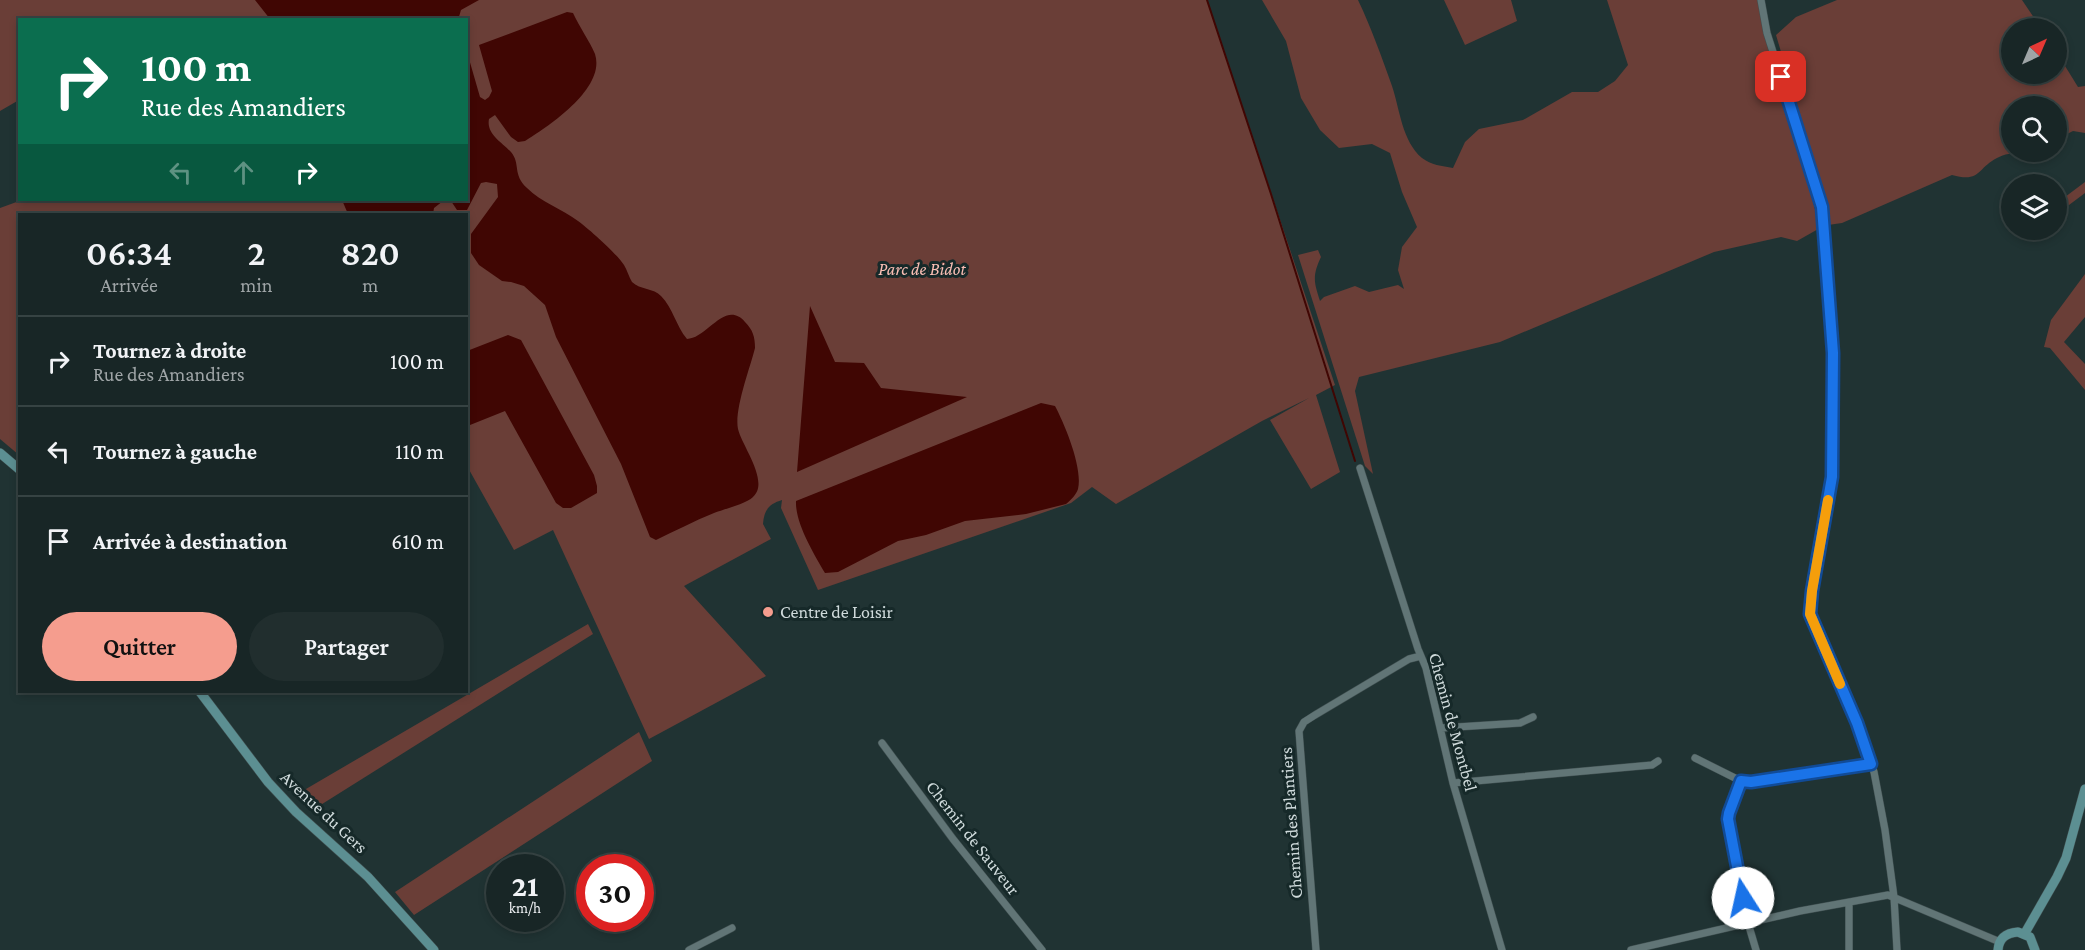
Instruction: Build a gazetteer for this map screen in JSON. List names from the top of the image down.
{
  "streets": {
    "main road": ["Avenue du Gers"],
    "street": ["Chemin de Montbel", "Chemin des Plantiers", "Chemin de Sauveur"]
  },
  "crossings": [
    ["Chemin de Montbel", "Chemin des Plantiers"]
  ],
  "parks": ["Parc de Bidot"],
  "places": ["Centre de Loisir"],
  "north": "top right",
  "page": {
    "turn": ["100 m", "Rue des Amandiers"],
    "eta": [
      "06:34",
      "Arrivée",
      "2",
      "min",
      "820",
      "m"
    ],
    "list": [
      {
        "name": "Tournez à droite",
        "note": "Rue des Amandiers",
        "value": "100 m"
      },
      {
        "name": "Tournez à gauche",
        "value": "110 m"
      },
      {
        "name": "Arrivée à destination",
        "value": "610 m"
      }
    ],
    "buttons": ["Quitter", "Partager"],
    "speed": "21 km/h",
    "limit": "30"
  }
}
